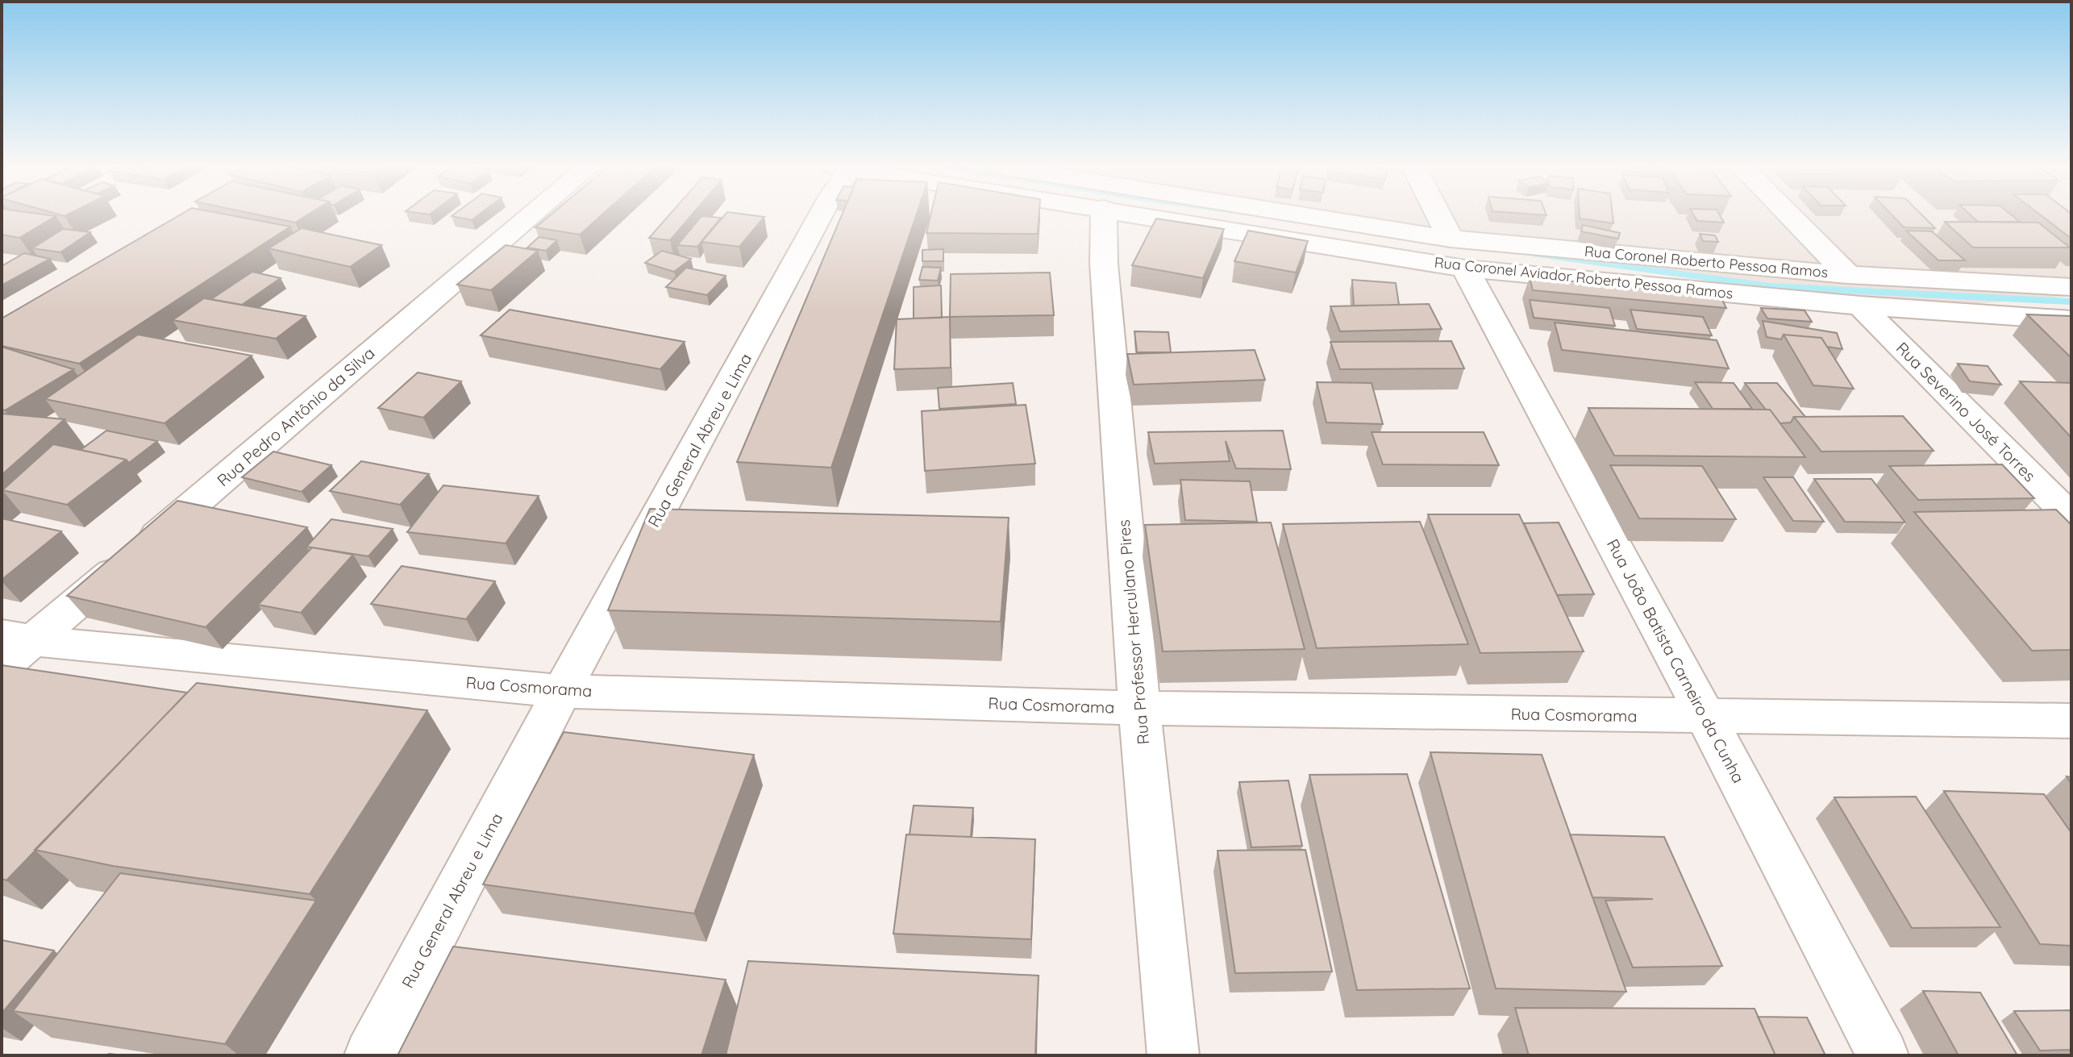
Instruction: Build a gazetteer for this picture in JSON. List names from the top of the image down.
{
  "streets": {
    "street": [
      "Rua Coronel Roberto Pessoa Ramos",
      "Rua Coronel Aviador Roberto Pessoa Ramos",
      "Rua Severino José Torres",
      "Rua Pedro Antônio da Silva",
      "Rua General Abreu e Lima",
      "Rua Professor Herculano Pires",
      "Rua João Batista Carneiro da Cunha",
      "Rua Cosmorama"
    ]
  },
  "crossings": [
    ["Rua Coronel Roberto Pessoa Ramos", "Rua Coronel Aviador Roberto Pessoa Ramos"],
    ["Rua Coronel Roberto Pessoa Ramos", "Rua João Batista Carneiro da Cunha"],
    ["Rua Coronel Aviador Roberto Pessoa Ramos", "Rua Severino José Torres"],
    ["Rua Coronel Aviador Roberto Pessoa Ramos", "Rua João Batista Carneiro da Cunha"],
    ["Rua Pedro Antônio da Silva", "Rua Cosmorama"],
    ["Rua General Abreu e Lima", "Rua Cosmorama"],
    ["Rua Professor Herculano Pires", "Rua Cosmorama"],
    ["Rua João Batista Carneiro da Cunha", "Rua Cosmorama"]
  ]
}
